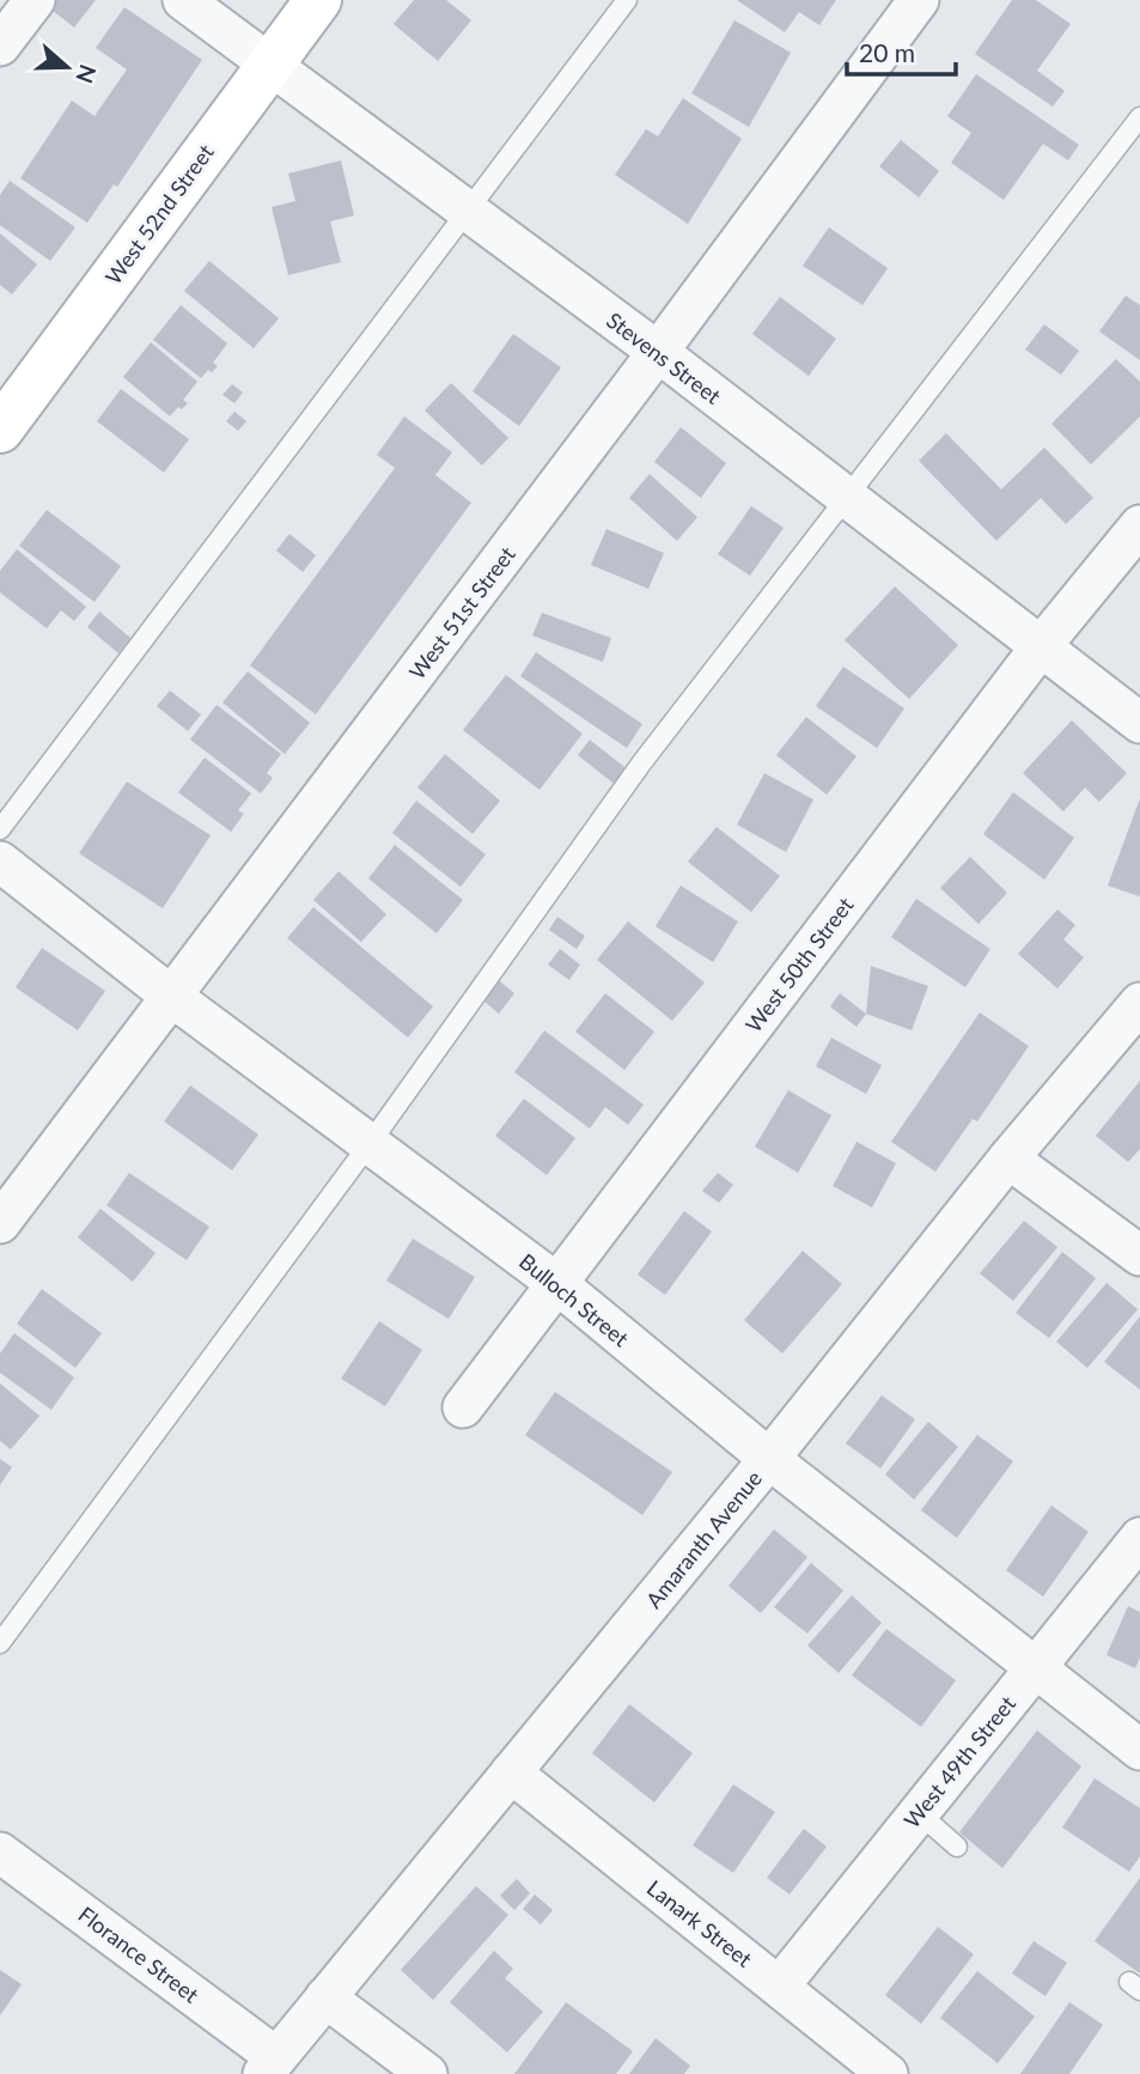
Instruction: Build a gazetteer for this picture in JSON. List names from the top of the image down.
{
  "streets": {
    "main road": ["West 52nd Street"],
    "street": [
      "Stevens Street",
      "West 51st Street",
      "West 50th Street",
      "Bulloch Street",
      "Amaranth Avenue",
      "West 49th Street",
      "Lanark Street",
      "Florance Street"
    ]
  },
  "crossings": [
    ["West 52nd Street", "Stevens Street"],
    ["Stevens Street", "West 51st Street"],
    ["Stevens Street", "West 50th Street"],
    ["West 51st Street", "Bulloch Street"],
    ["West 50th Street", "Bulloch Street"],
    ["Bulloch Street", "Amaranth Avenue"],
    ["Bulloch Street", "West 49th Street"],
    ["Amaranth Avenue", "Lanark Street"],
    ["Amaranth Avenue", "Florance Street"],
    ["West 49th Street", "Lanark Street"]
  ],
  "scale_bar": "20 m",
  "north": "right"
}
